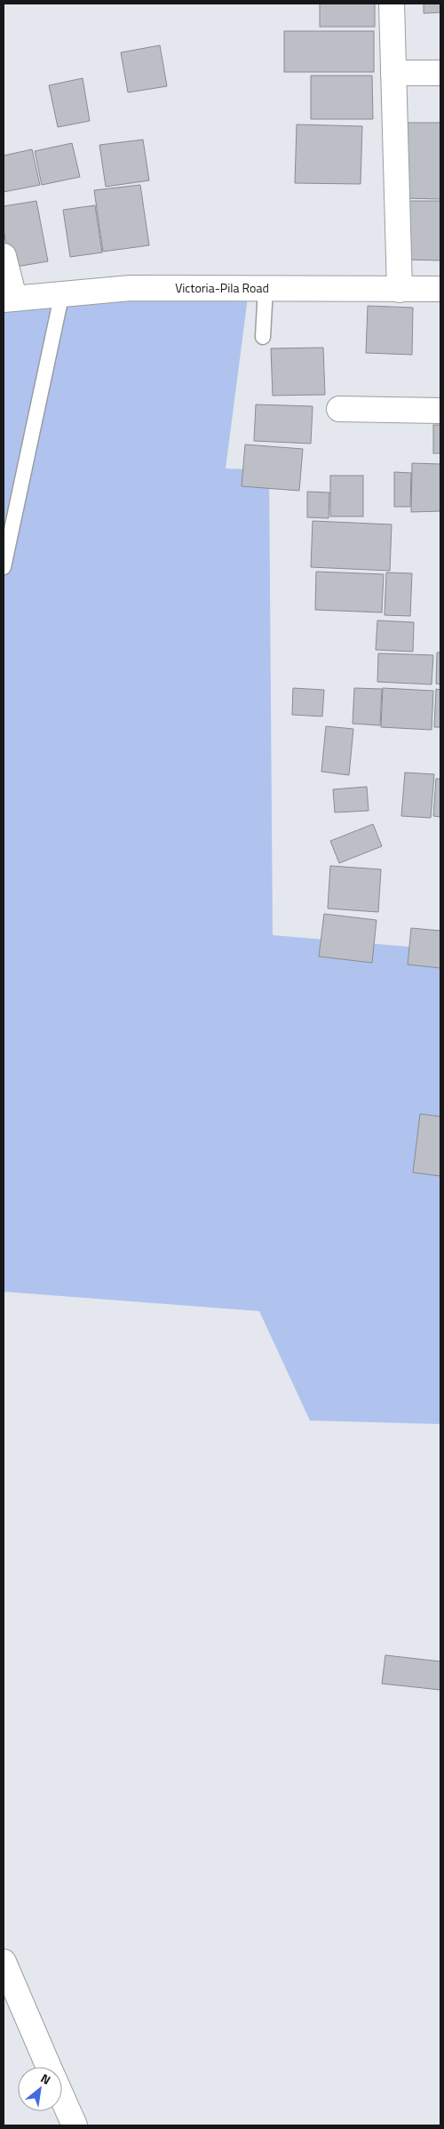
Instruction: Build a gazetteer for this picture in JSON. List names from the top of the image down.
{
  "streets": {
    "street": ["Victoria-Pila Road"]
  },
  "north": "top right"
}
